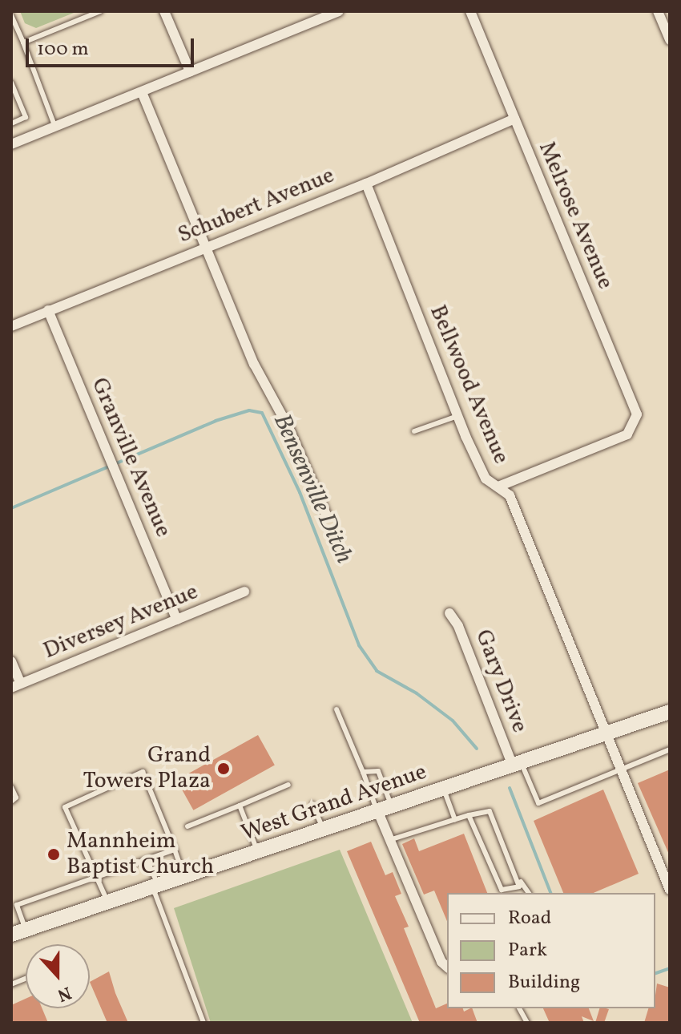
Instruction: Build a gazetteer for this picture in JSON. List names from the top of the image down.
{
  "streets": {
    "main road": ["West Grand Avenue"],
    "street": [
      "Schubert Avenue",
      "Melrose Avenue",
      "Bellwood Avenue",
      "Granville Avenue",
      "Diversey Avenue",
      "Gary Drive"
    ]
  },
  "crossings": [
    ["Schubert Avenue", "Melrose Avenue"],
    ["Schubert Avenue", "Bellwood Avenue"],
    ["Schubert Avenue", "Granville Avenue"],
    ["Melrose Avenue", "Bellwood Avenue"],
    ["Bellwood Avenue", "West Grand Avenue"],
    ["Granville Avenue", "Diversey Avenue"],
    ["Gary Drive", "West Grand Avenue"]
  ],
  "water": ["Bensenville Ditch"],
  "places": ["Grand Towers Plaza", "Mannheim Baptist Church"],
  "legend": ["Road", "Park", "Building"],
  "scale_bar": "100 m",
  "north": "bottom"
}
